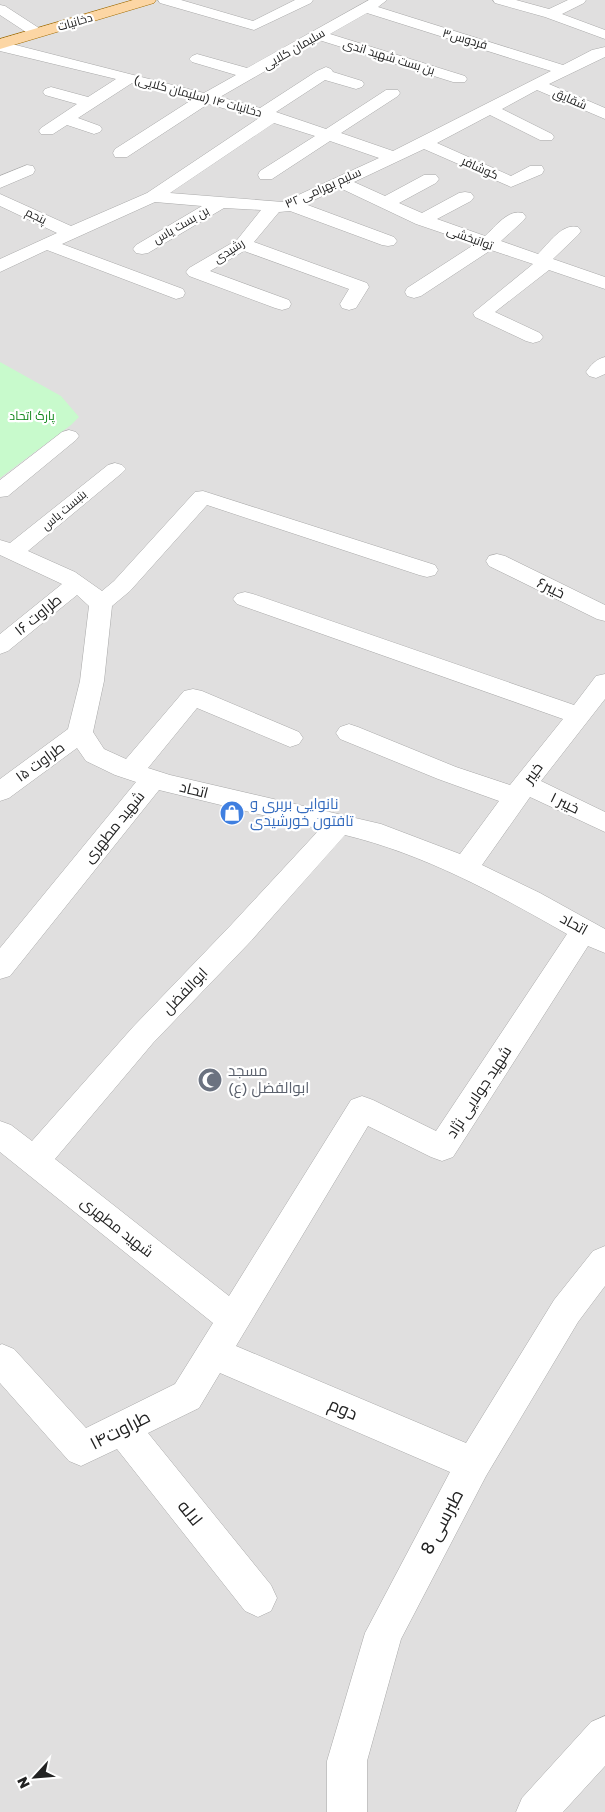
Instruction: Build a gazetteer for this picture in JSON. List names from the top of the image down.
{
  "streets": {
    "main road": ["دخانیات"],
    "street": [
      "فردوس۳",
      "سلیمان کلایی",
      "بن بست شهید اندی",
      "دخانیات ۱۴ (سلیمان کلایی)",
      "شقایق",
      "کوشافر",
      "سلیم بهرامی ۳۲",
      "پنجم",
      "بن بست یاس",
      "توانبخشی",
      "رشیدی",
      "بنبست یاس",
      "خیبر۶",
      "طراوت ۱۶",
      "طراوت ۱۵",
      "خیبر",
      "اتحاد",
      "خیبر ۱",
      "شهید مطهری",
      "ابوالفضل",
      "شهید جولایی نژاد",
      "دوم",
      "طراوت۱۴",
      "لاله",
      "طبرسی 8"
    ]
  },
  "crossings": [
    ["دخانیات", "دخانیات ۱۴ (سلیمان کلایی)"],
    ["فردوس۳", "سلیمان کلایی"],
    ["فردوس۳", "سلیم بهرامی ۳۲"],
    ["سلیمان کلایی", "بن بست شهید اندی"],
    ["سلیمان کلایی", "دخانیات ۱۴ (سلیمان کلایی)"],
    ["دخانیات ۱۴ (سلیمان کلایی)", "سلیم بهرامی ۳۲"],
    ["شقایق", "سلیم بهرامی ۳۲"],
    ["کوشافر", "سلیم بهرامی ۳۲"],
    ["سلیم بهرامی ۳۲", "پنجم"],
    ["سلیم بهرامی ۳۲", "بن بست یاس"],
    ["سلیم بهرامی ۳۲", "توانبخشی"],
    ["سلیم بهرامی ۳۲", "رشیدی"],
    ["طراوت ۱۵", "اتحاد"],
    ["خیبر", "اتحاد"],
    ["خیبر", "خیبر ۱"],
    ["اتحاد", "شهید مطهری"],
    ["اتحاد", "ابوالفضل"],
    ["اتحاد", "شهید جولایی نژاد"],
    ["شهید مطهری", "ابوالفضل"],
    ["شهید مطهری", "شهید جولایی نژاد"],
    ["شهید مطهری", "طراوت۱۴"],
    ["شهید جولایی نژاد", "طراوت۱۴"],
    ["دوم", "طراوت۱۴"],
    ["دوم", "طبرسی 8"],
    ["طراوت۱۴", "لاله"]
  ],
  "parks": ["پارک اتحاد"],
  "places": {
    "shop": ["نانوایی بربری و تافتون خورشیدی"],
    "mosque": ["مسجد ابوالفضل (ع)"]
  },
  "north": "bottom left"
}
